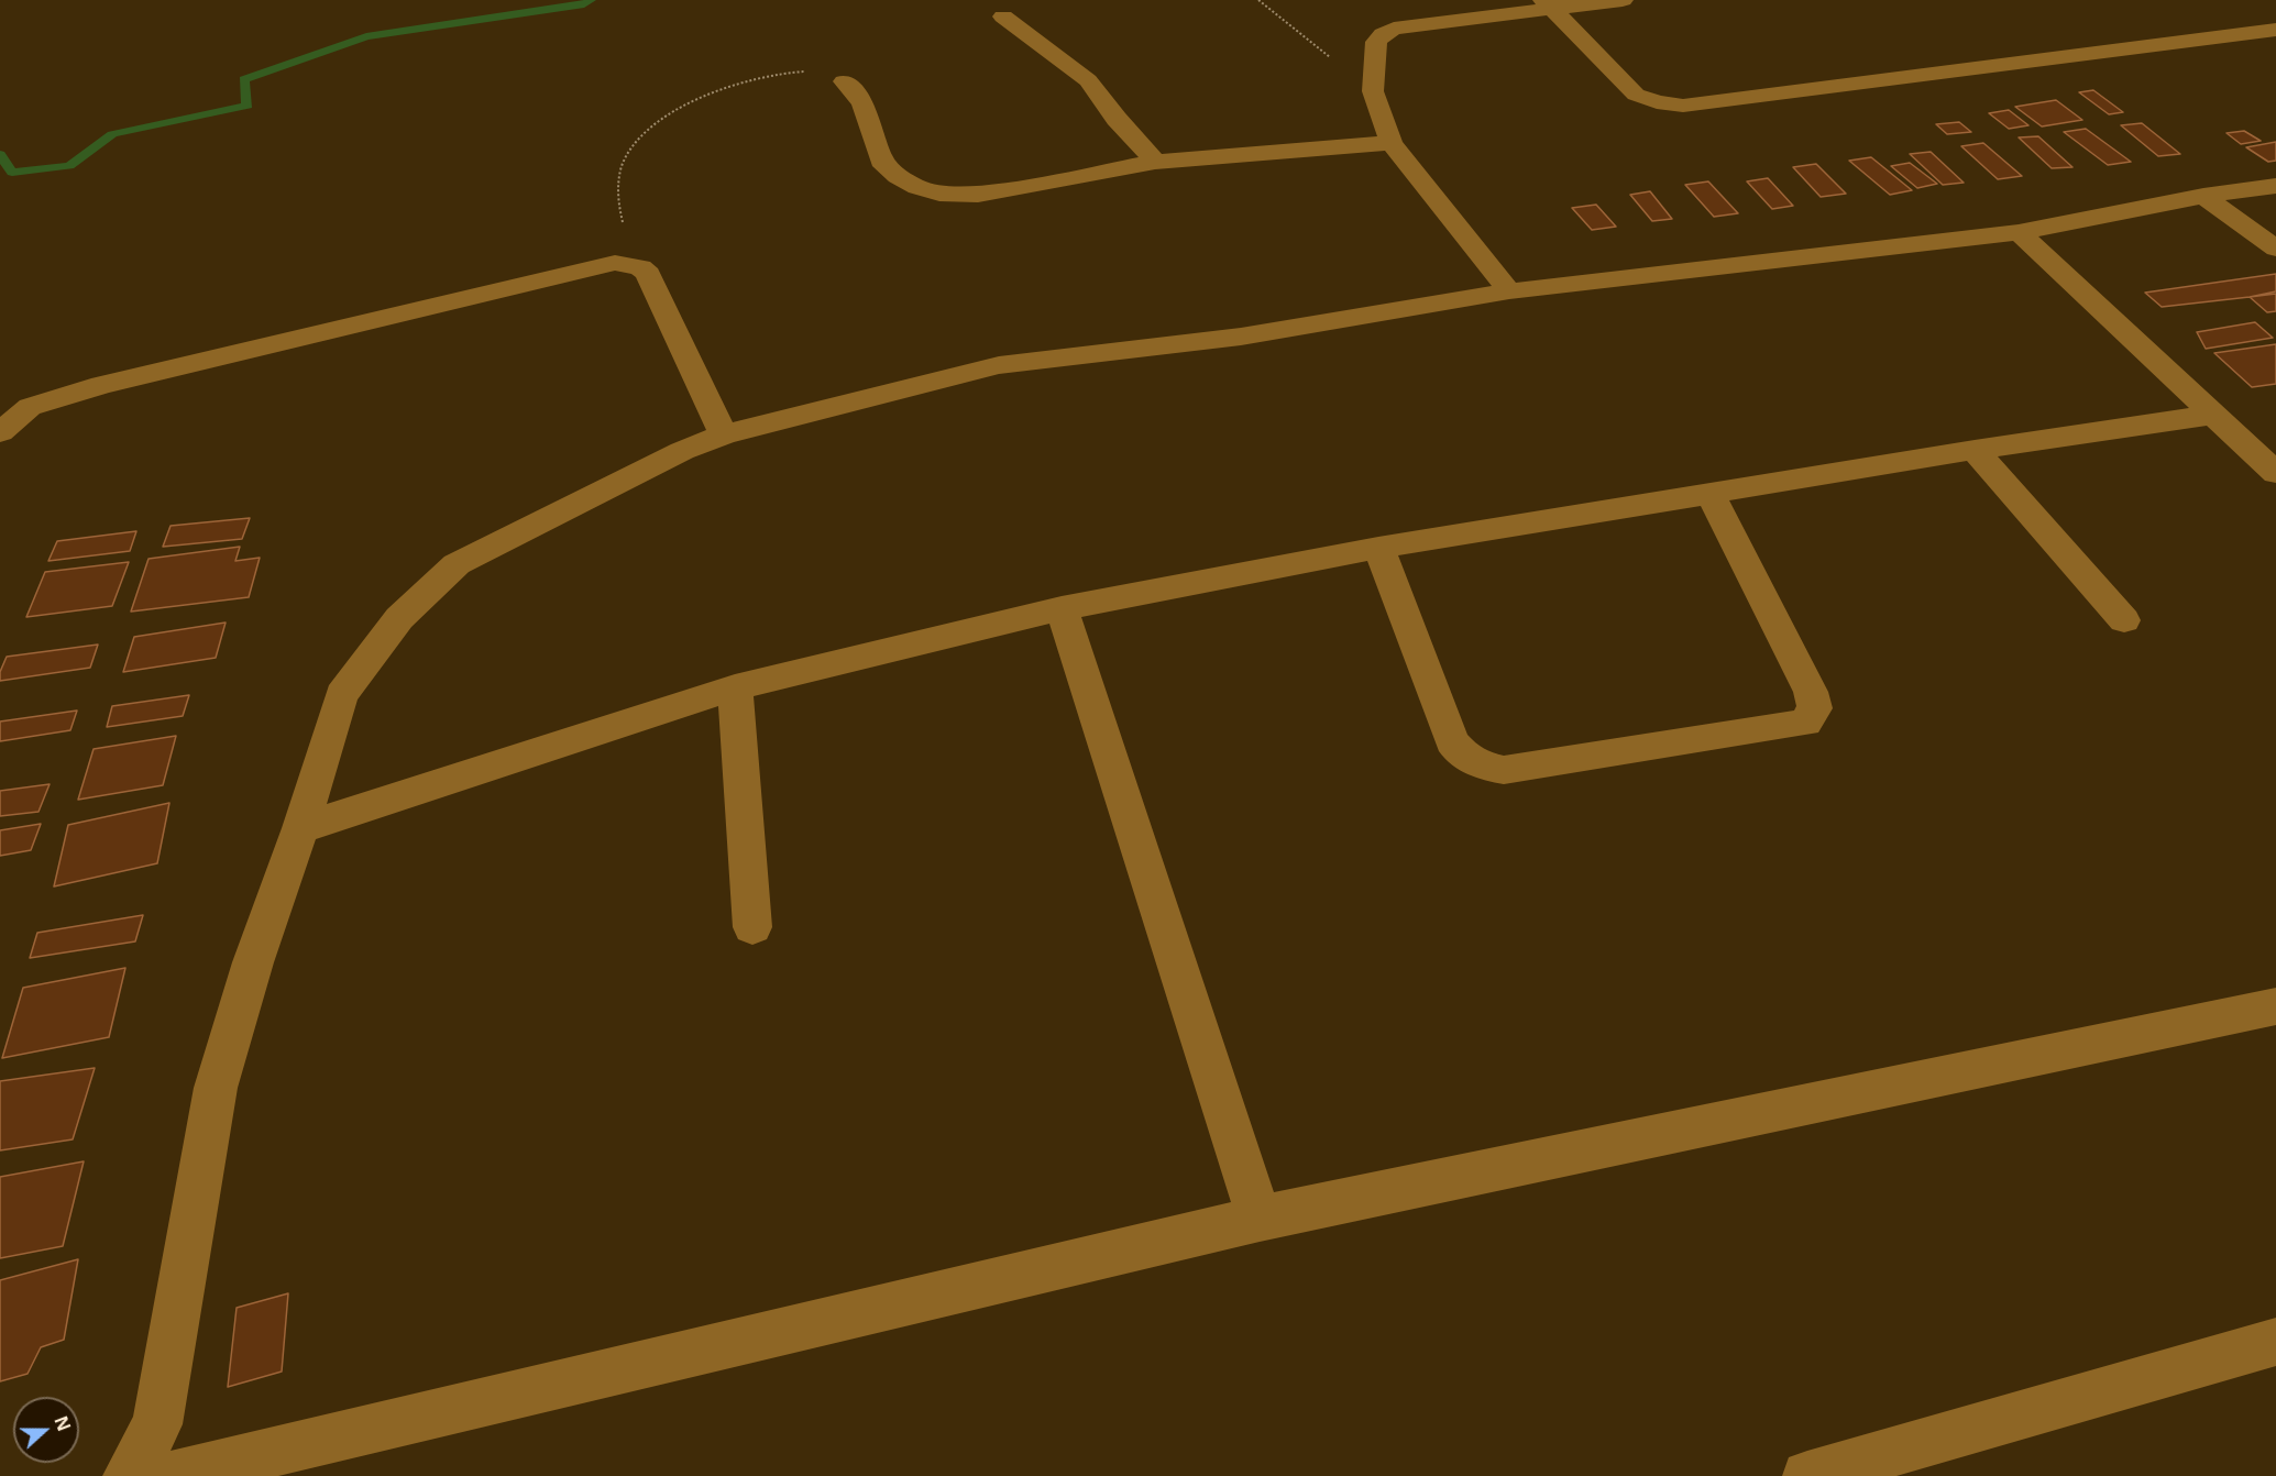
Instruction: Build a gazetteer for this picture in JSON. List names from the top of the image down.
{
  "north": "right"
}
